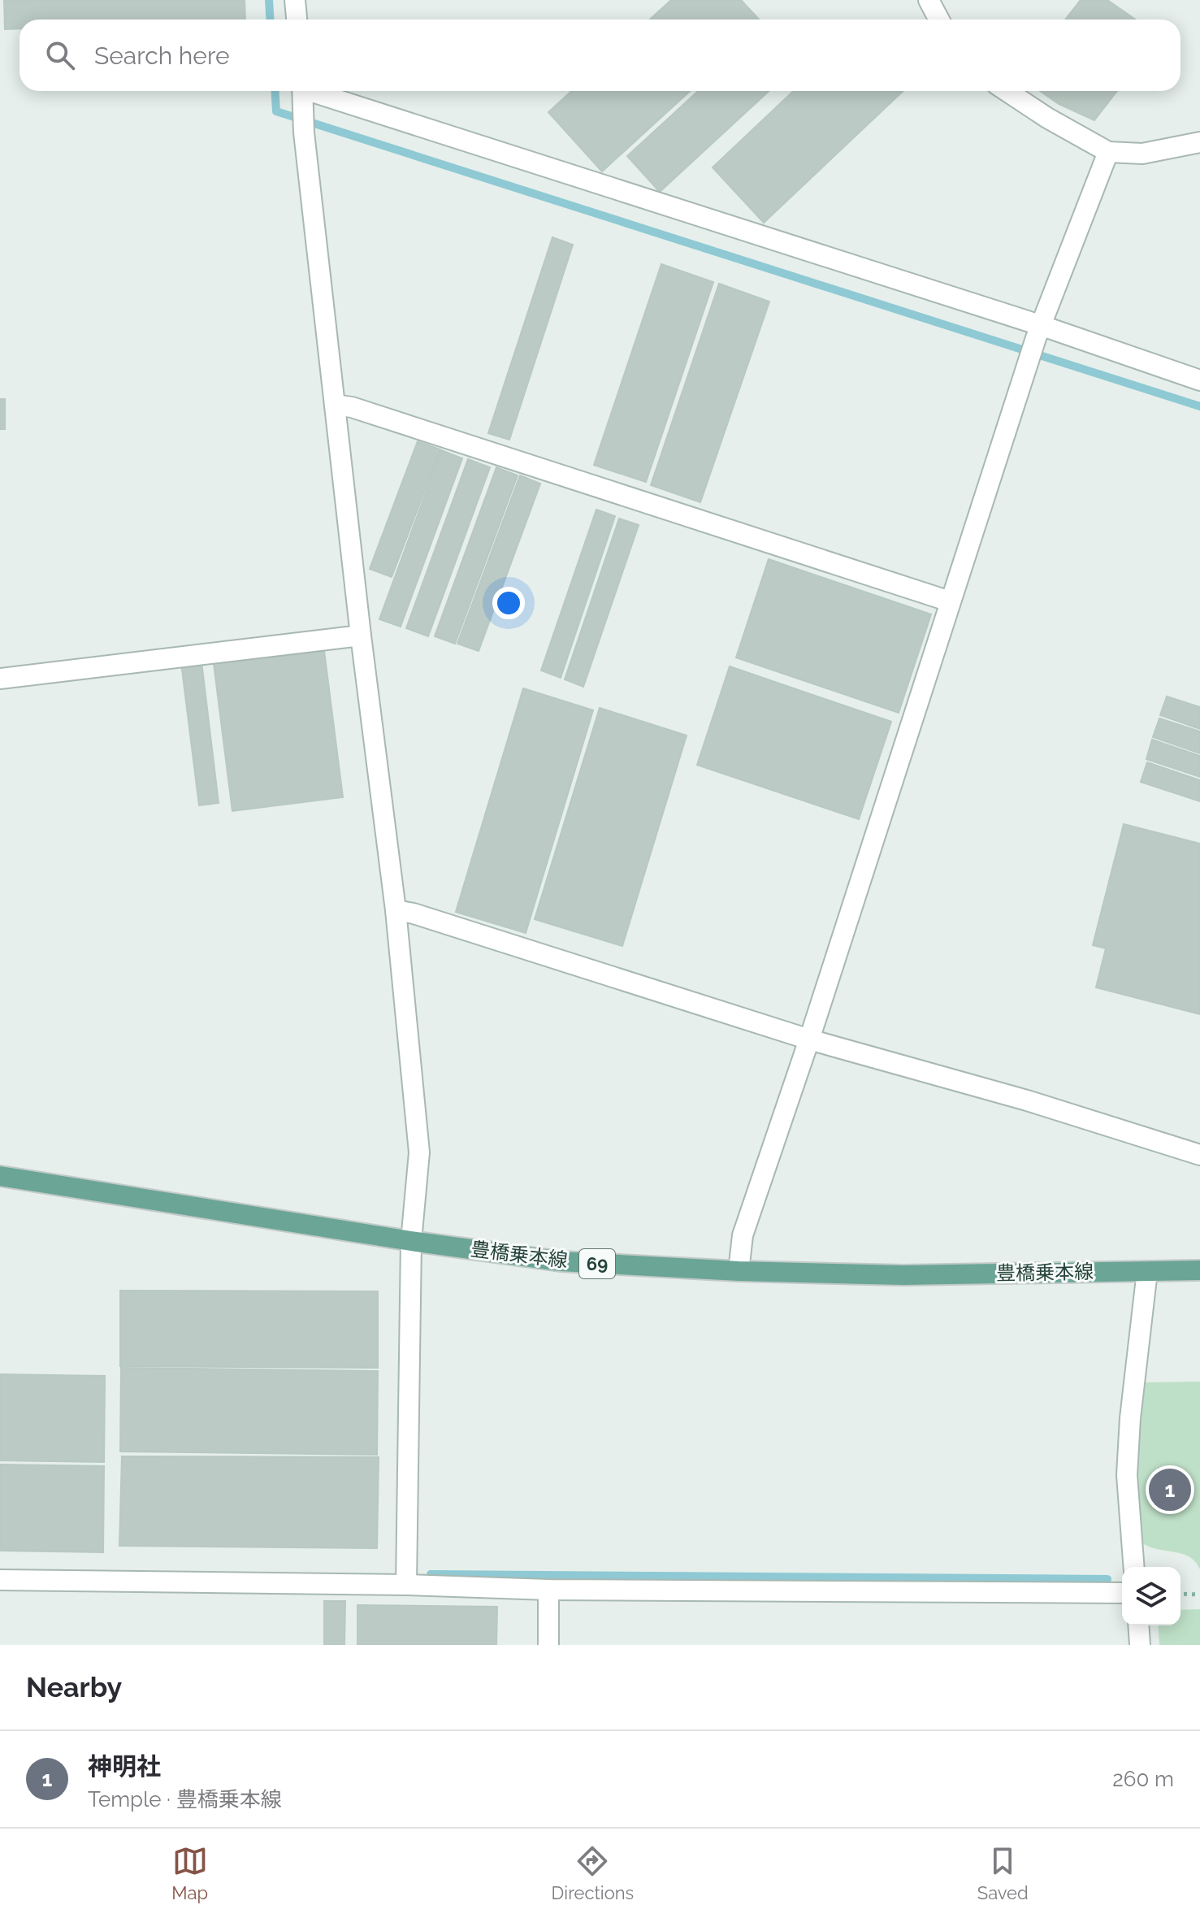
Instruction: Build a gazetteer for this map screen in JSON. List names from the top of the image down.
{
  "streets": {
    "main road": ["豊橋乗本線", "69"]
  },
  "page": {
    "search": "Search here",
    "pins": "1",
    "heading": "Nearby",
    "list": [
      {
        "mark": "1",
        "name": "神明社",
        "note": "Temple · 豊橋乗本線",
        "value": "260 m"
      }
    ],
    "nav": ["Map", "Directions", "Saved"]
  }
}
